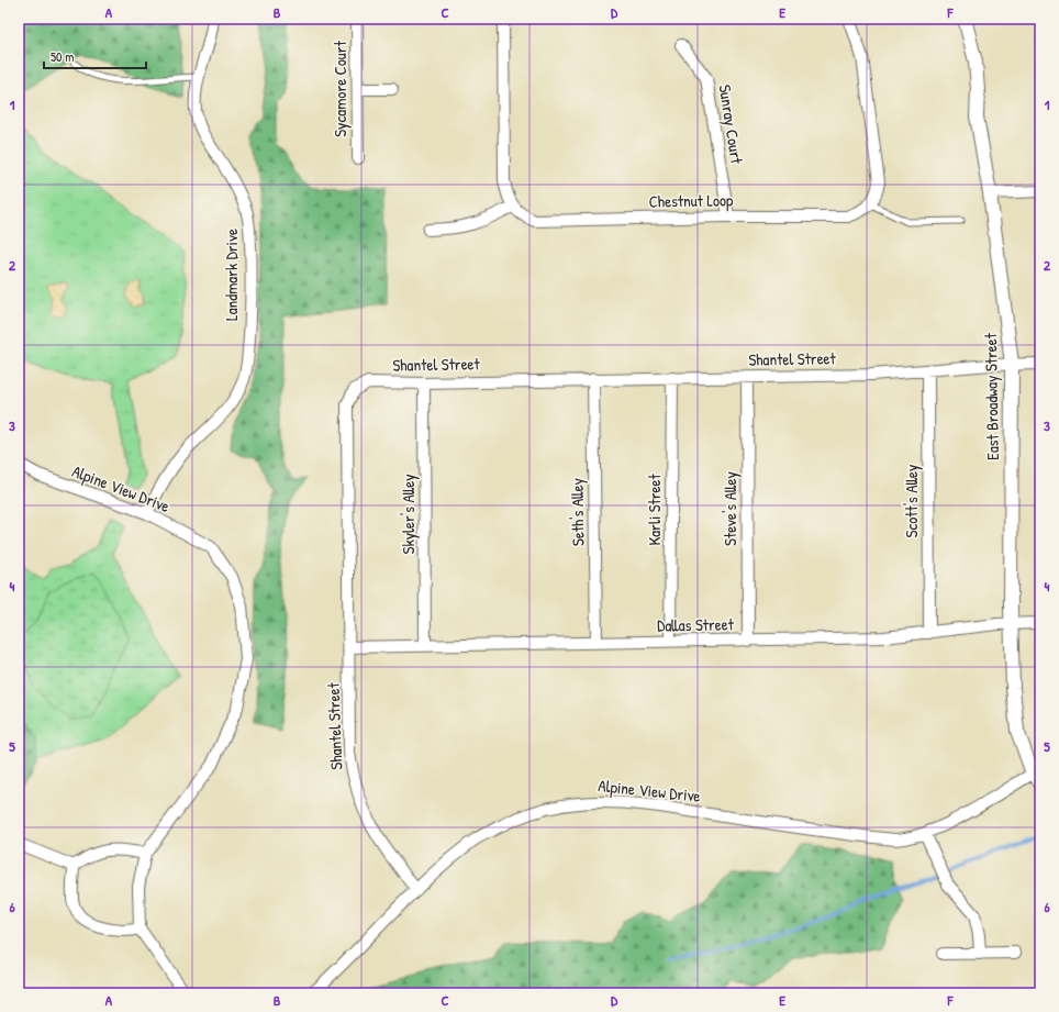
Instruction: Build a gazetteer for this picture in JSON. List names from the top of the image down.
{
  "streets": {
    "street": [
      "Sycamore Court",
      "Sunray Court",
      "Chestnut Loop",
      "Landmark Drive",
      "Shantel Street",
      "East Broadway Street",
      "Alpine View Drive",
      "Scott's Alley",
      "Steve's Alley",
      "Karli Street",
      "Seth's Alley",
      "Skyler's Alley",
      "Dallas Street"
    ]
  },
  "crossings": [
    ["Sunray Court", "Chestnut Loop"],
    ["Landmark Drive", "Alpine View Drive"],
    ["Shantel Street", "East Broadway Street"],
    ["Shantel Street", "Alpine View Drive"],
    ["Shantel Street", "Scott's Alley"],
    ["Shantel Street", "Steve's Alley"],
    ["Shantel Street", "Karli Street"],
    ["Shantel Street", "Seth's Alley"],
    ["Shantel Street", "Skyler's Alley"],
    ["Shantel Street", "Dallas Street"],
    ["East Broadway Street", "Alpine View Drive"],
    ["East Broadway Street", "Dallas Street"],
    ["Scott's Alley", "Dallas Street"],
    ["Steve's Alley", "Dallas Street"],
    ["Karli Street", "Dallas Street"],
    ["Seth's Alley", "Dallas Street"],
    ["Skyler's Alley", "Dallas Street"]
  ],
  "scale_bar": "50 m",
  "grid": {
    "columns": [
      "A",
      "B",
      "C",
      "D",
      "E",
      "F"
    ],
    "rows": [
      "1",
      "2",
      "3",
      "4",
      "5",
      "6"
    ]
  }
}
